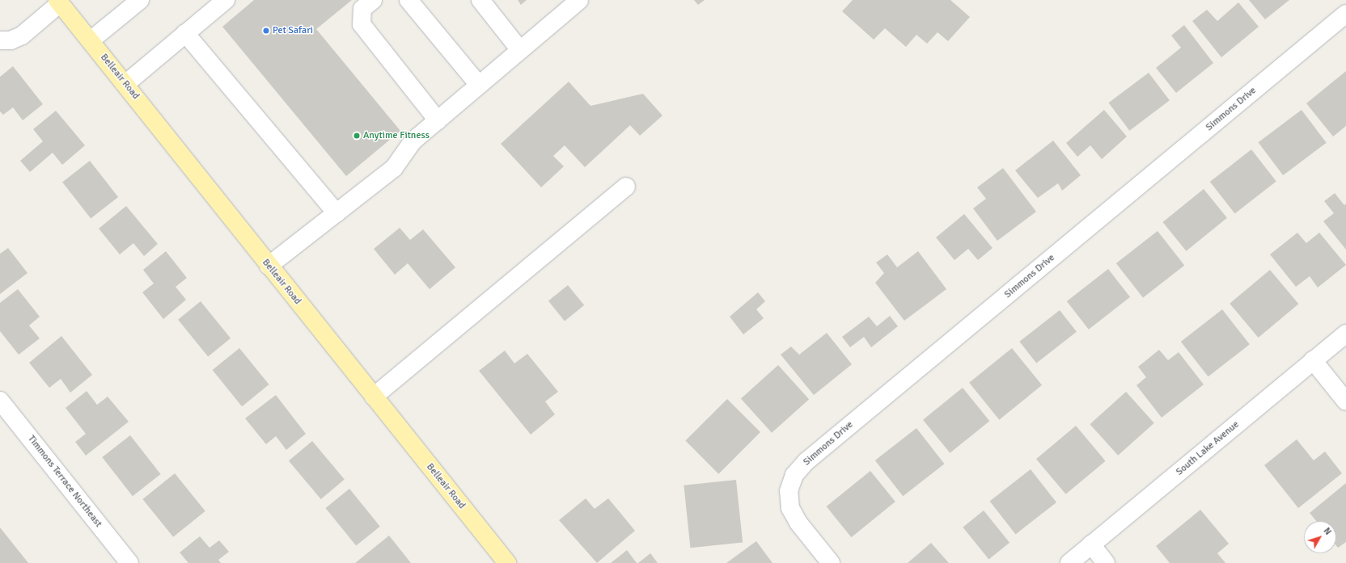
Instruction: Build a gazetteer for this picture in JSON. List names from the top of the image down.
{
  "streets": {
    "main road": ["Belleair Road"],
    "street": ["Simmons Drive", "South Lake Avenue", "Timmons Terrace Northeast"]
  },
  "places": ["Pet Safari", "Anytime Fitness"],
  "north": "top right"
}
